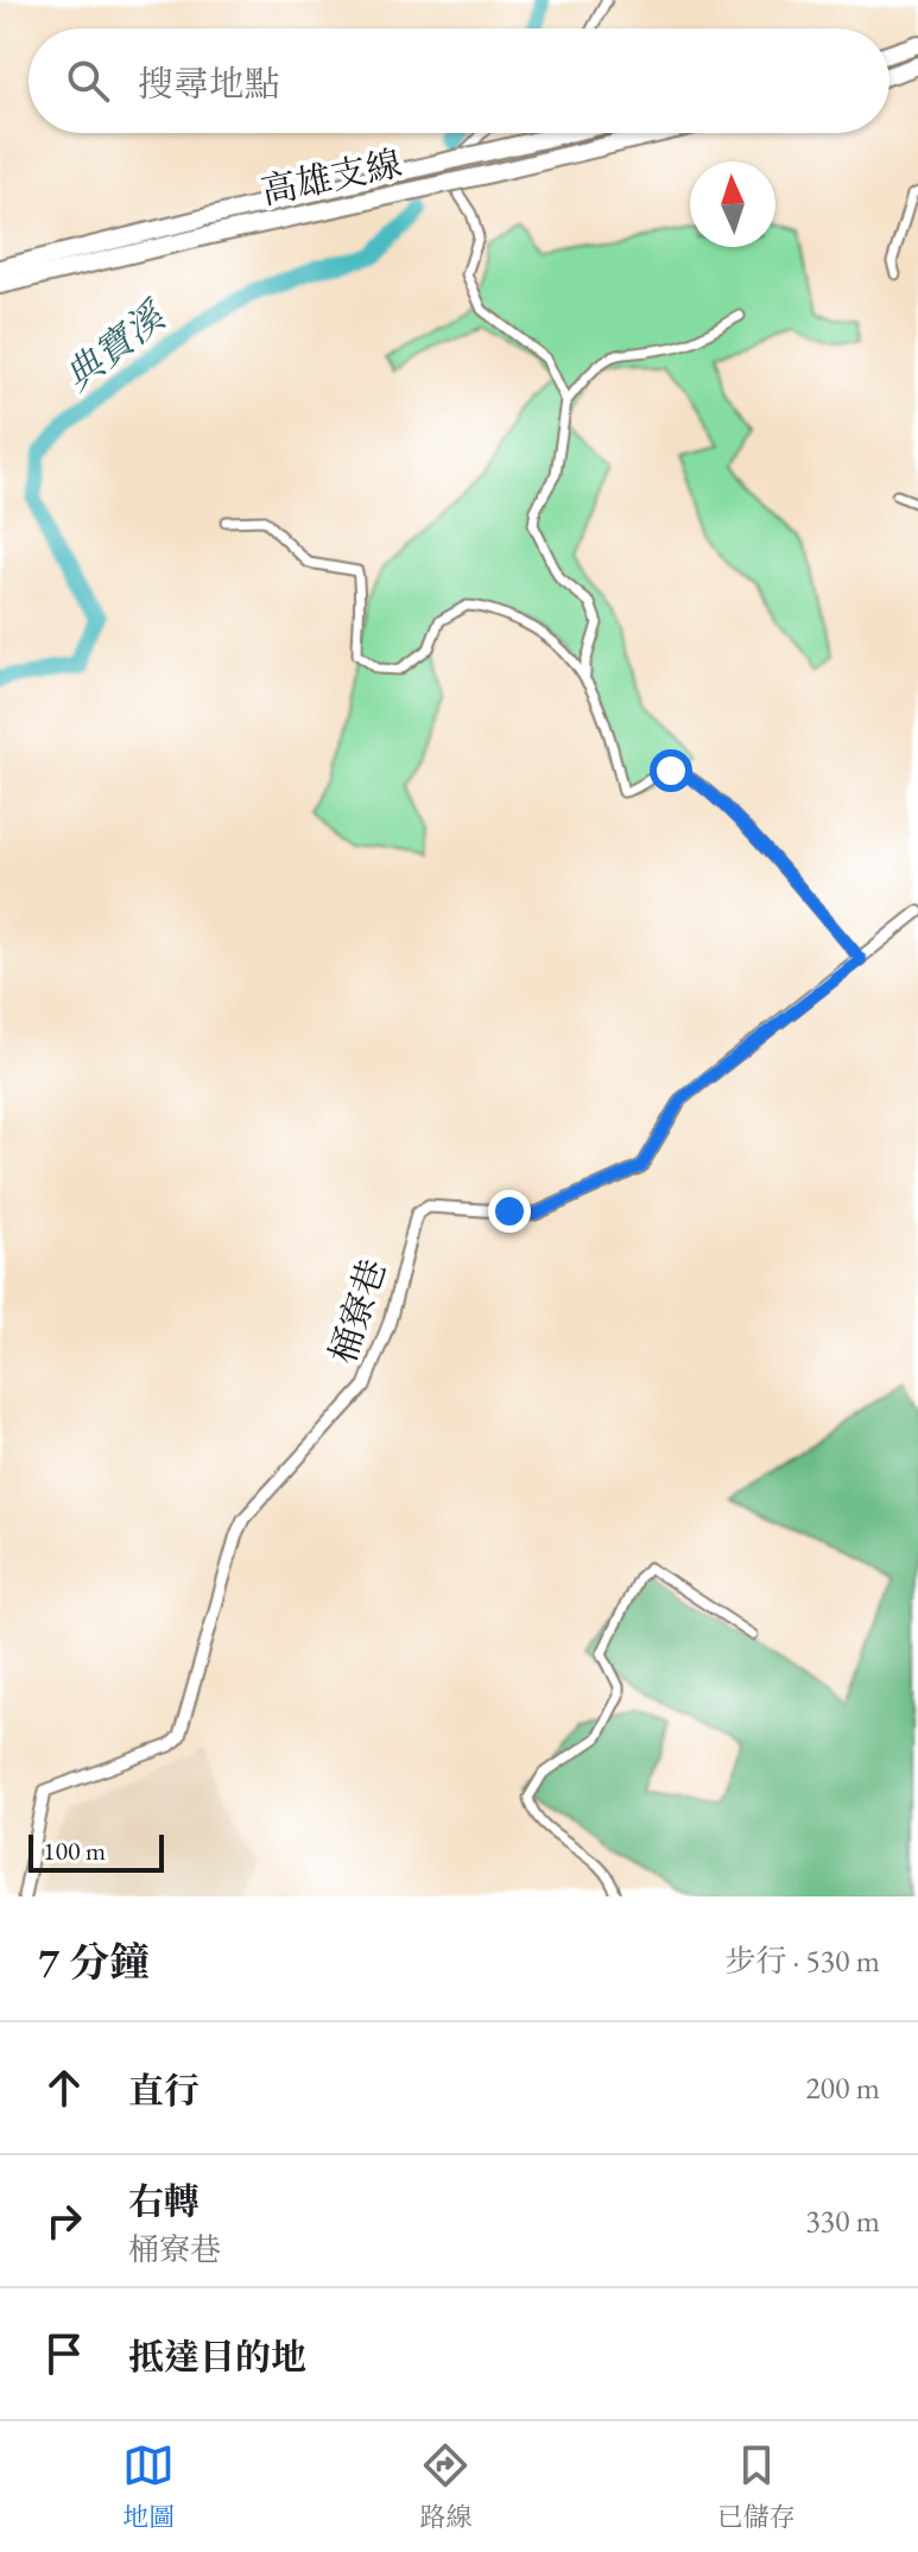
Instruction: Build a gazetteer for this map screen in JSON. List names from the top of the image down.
{
  "streets": {
    "highway": ["高雄支線"],
    "street": ["桶寮巷"]
  },
  "water": ["典寶溪"],
  "scale_bar": "100 m",
  "north": "top",
  "page": {
    "search": "搜尋地點",
    "scale": "100 m",
    "heading": ["7 分鐘", "步行 · 530 m"],
    "list": [
      ["直行", "200 m"],
      ["右轉", "桶寮巷", "330 m"],
      "抵達目的地"
    ],
    "nav": ["地圖", "路線", "已儲存"]
  }
}
